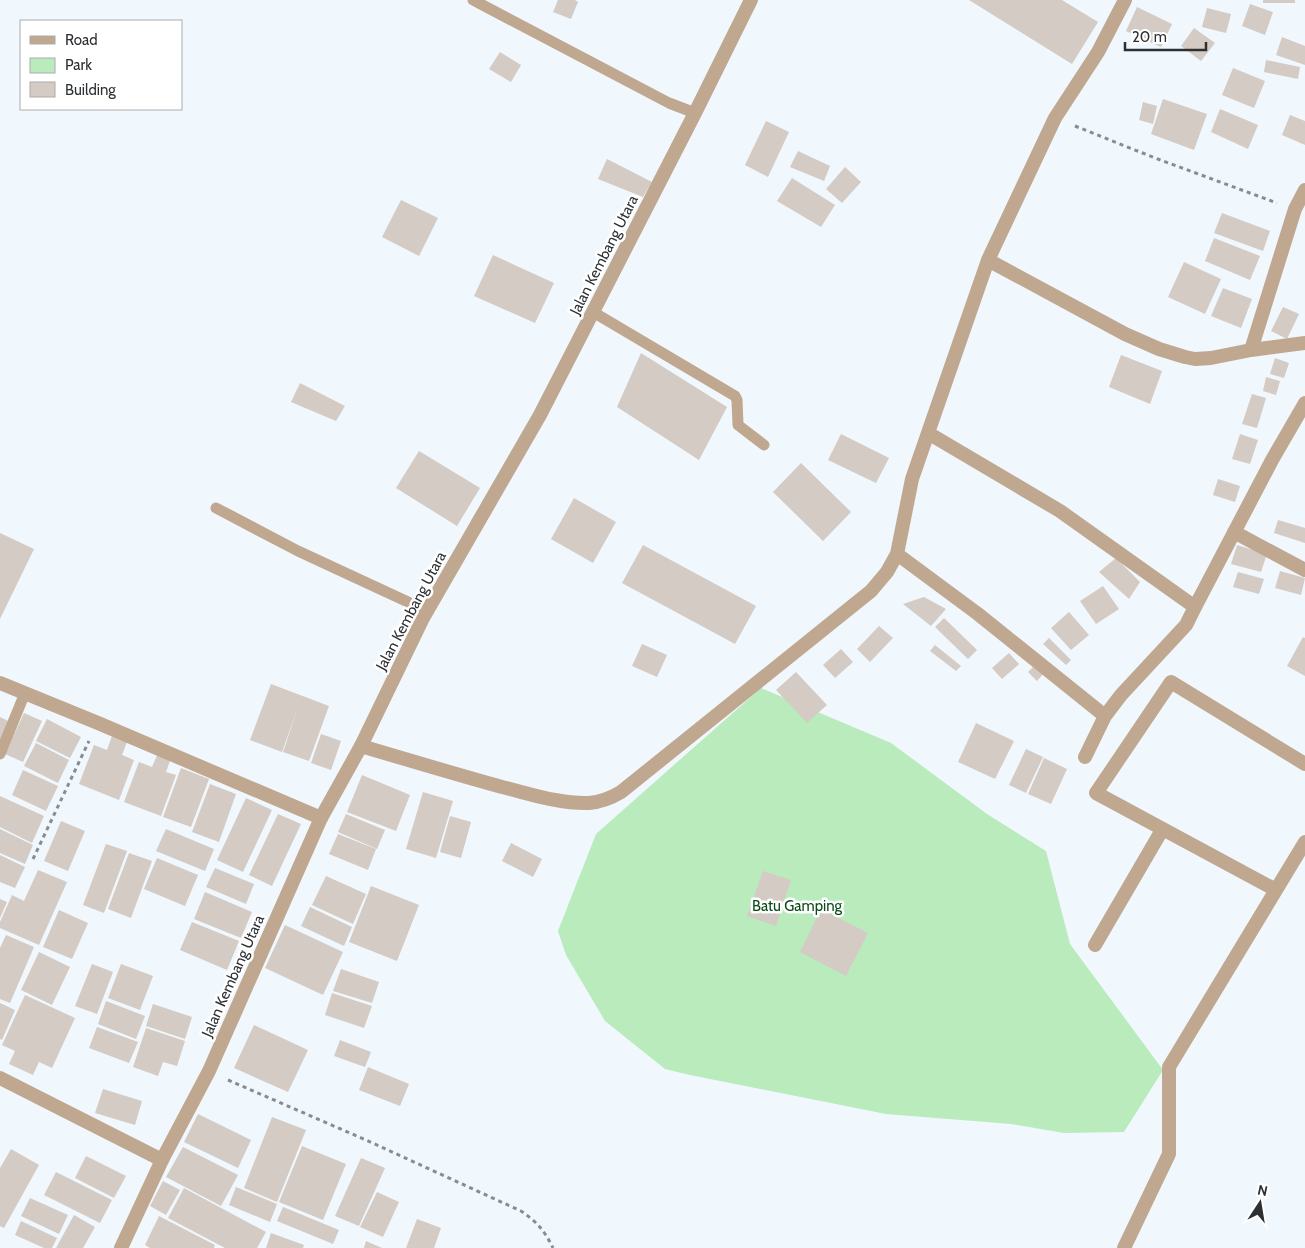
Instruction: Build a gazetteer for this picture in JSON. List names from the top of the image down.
{
  "streets": {
    "street": ["Jalan Kembang Utara"]
  },
  "parks": ["Batu Gamping"],
  "legend": ["Road", "Park", "Building"],
  "scale_bar": "20 m",
  "north": "top"
}
